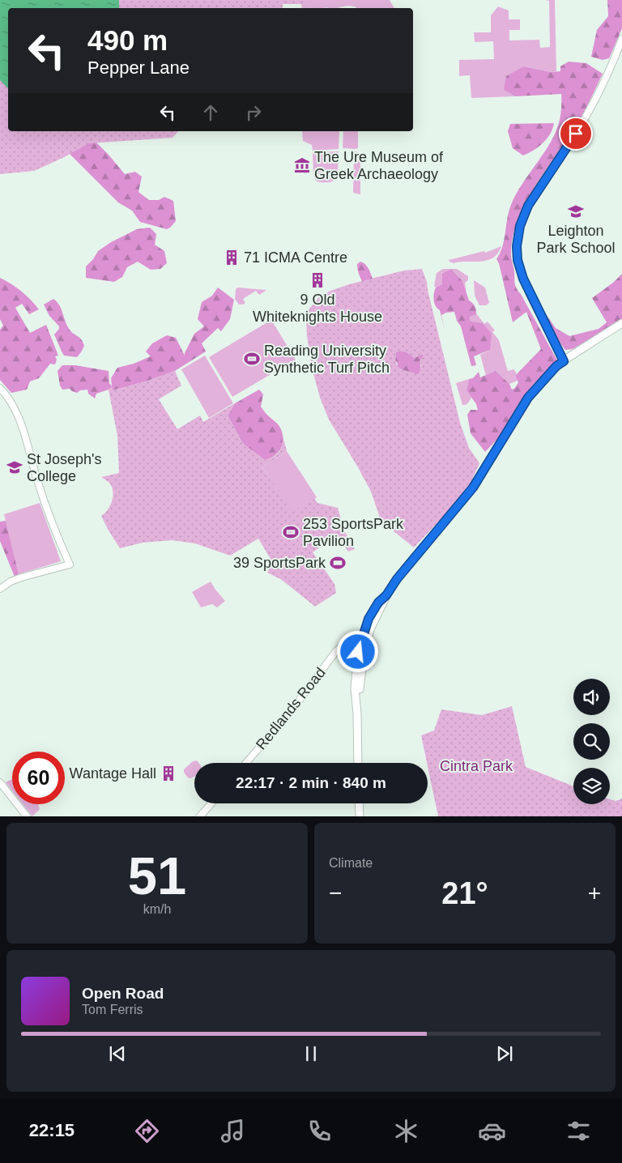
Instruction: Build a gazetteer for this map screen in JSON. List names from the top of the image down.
{
  "streets": {
    "street": ["Redlands Road"]
  },
  "parks": ["Cintra Park"],
  "places": {
    "museum": ["The Ure Museum of Greek Archaeology"],
    "school or university": ["Leighton Park School", "St Joseph's College"],
    "building": ["71 ICMA Centre", "9 Old Whiteknights House", "Wantage Hall"],
    "sports": ["Reading University Synthetic Turf Pitch", "253 SportsPark Pavilion", "39 SportsPark"]
  },
  "page": {
    "turn": ["490 m", "Pepper Lane"],
    "limit": "60",
    "trip": "22:17 · 2 min · 840 m",
    "tile": [
      ["51", "km/h"],
      "Climate"
    ],
    "heat": ["−", "21°", "+"],
    "song": ["Open Road", "Tom Ferris"],
    "tabs": "22:15"
  }
}
